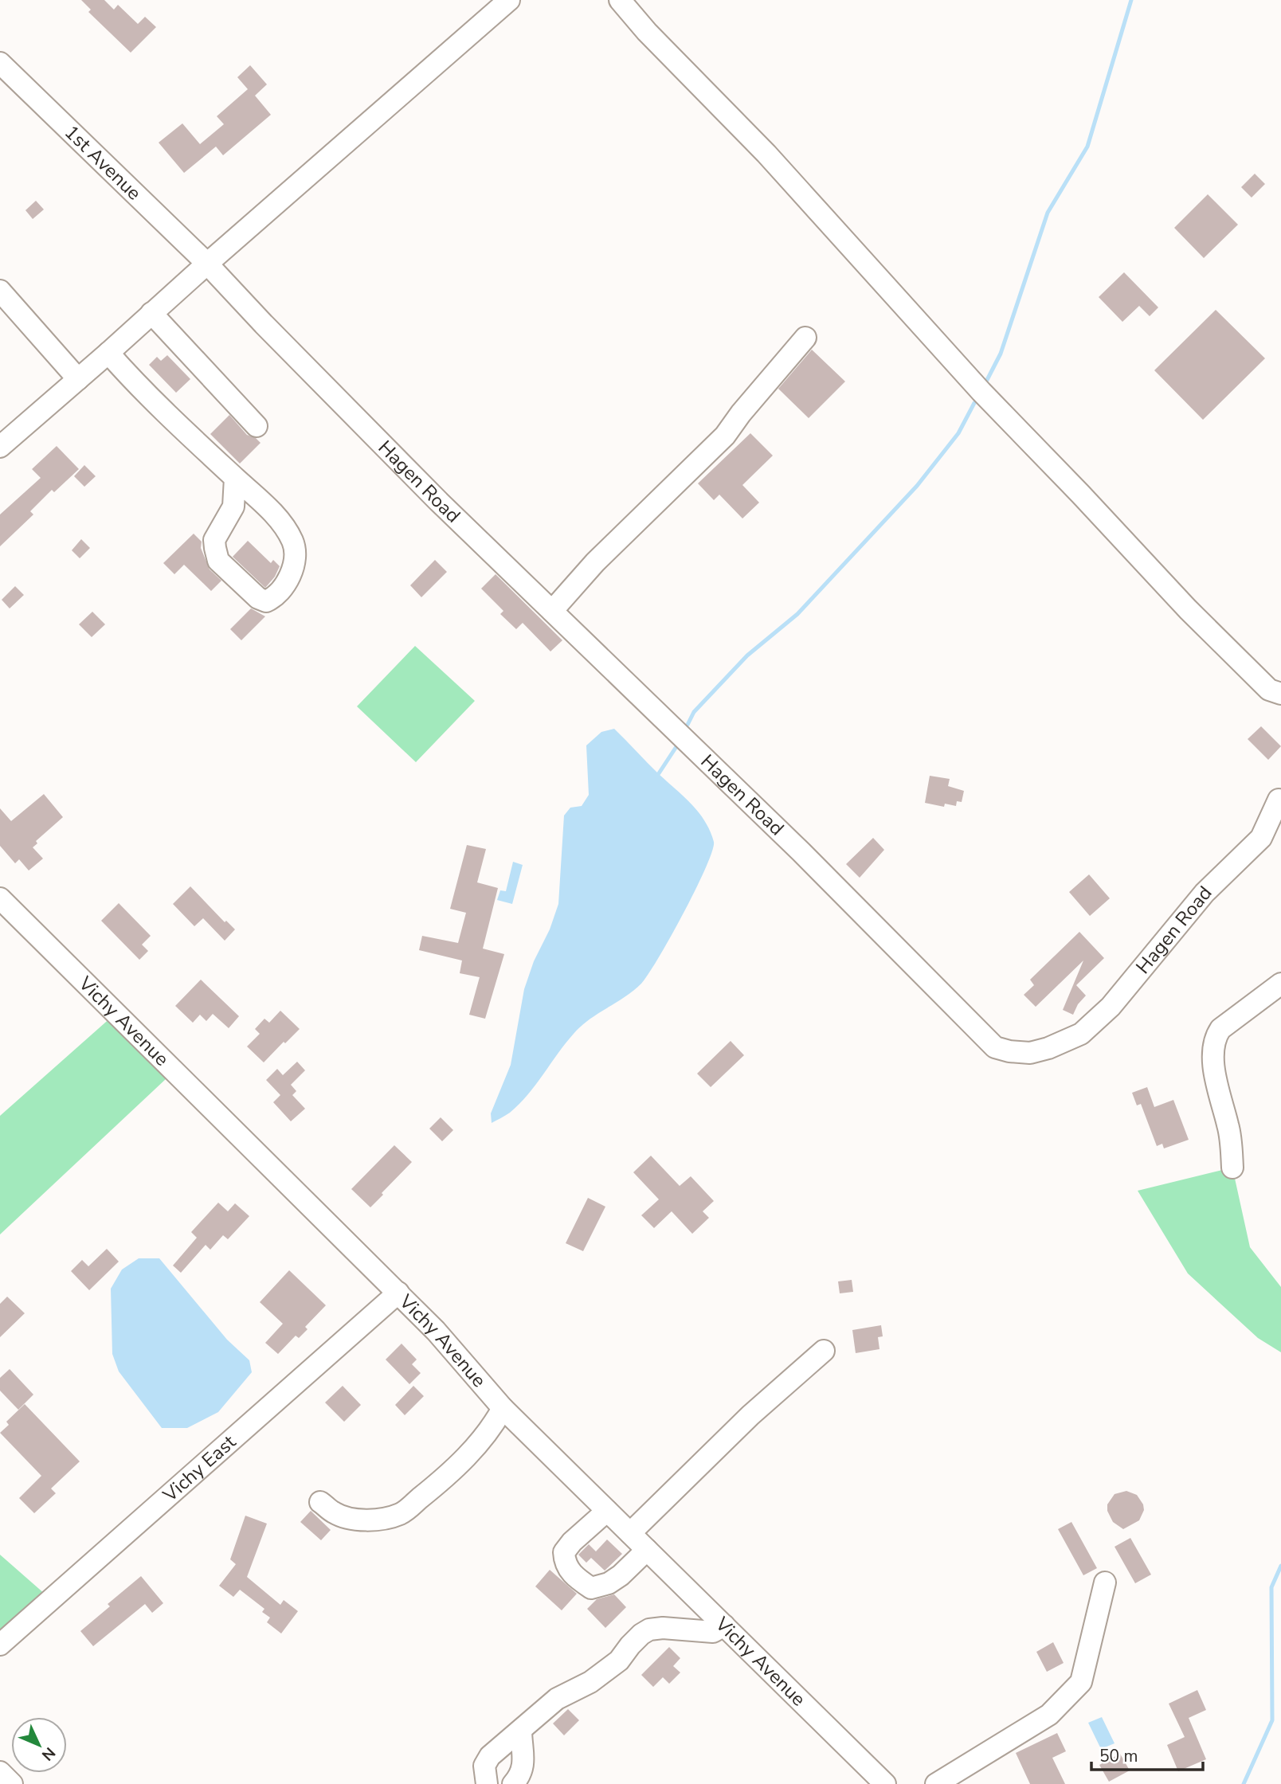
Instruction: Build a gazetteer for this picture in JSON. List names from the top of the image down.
{
  "streets": {
    "street": [
      "1st Avenue",
      "Hagen Road",
      "Vichy Avenue",
      "Vichy East"
    ]
  },
  "crossings": [
    ["1st Avenue", "Hagen Road"],
    ["Vichy Avenue", "Vichy East"]
  ],
  "scale_bar": "50 m",
  "north": "bottom right"
}
